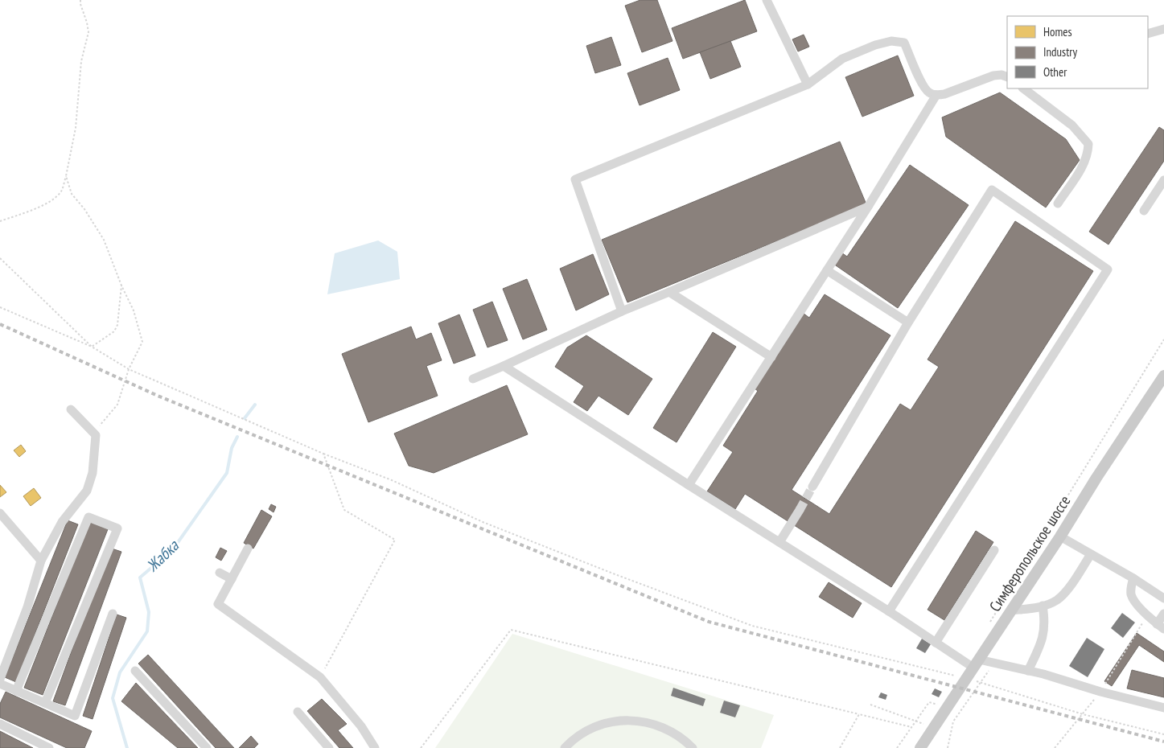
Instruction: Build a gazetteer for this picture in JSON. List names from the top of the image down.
{
  "streets": {
    "main road": ["Симферопольское шоссе"]
  },
  "water": ["Жабка"],
  "legend": ["Homes", "Industry", "Other"]
}
